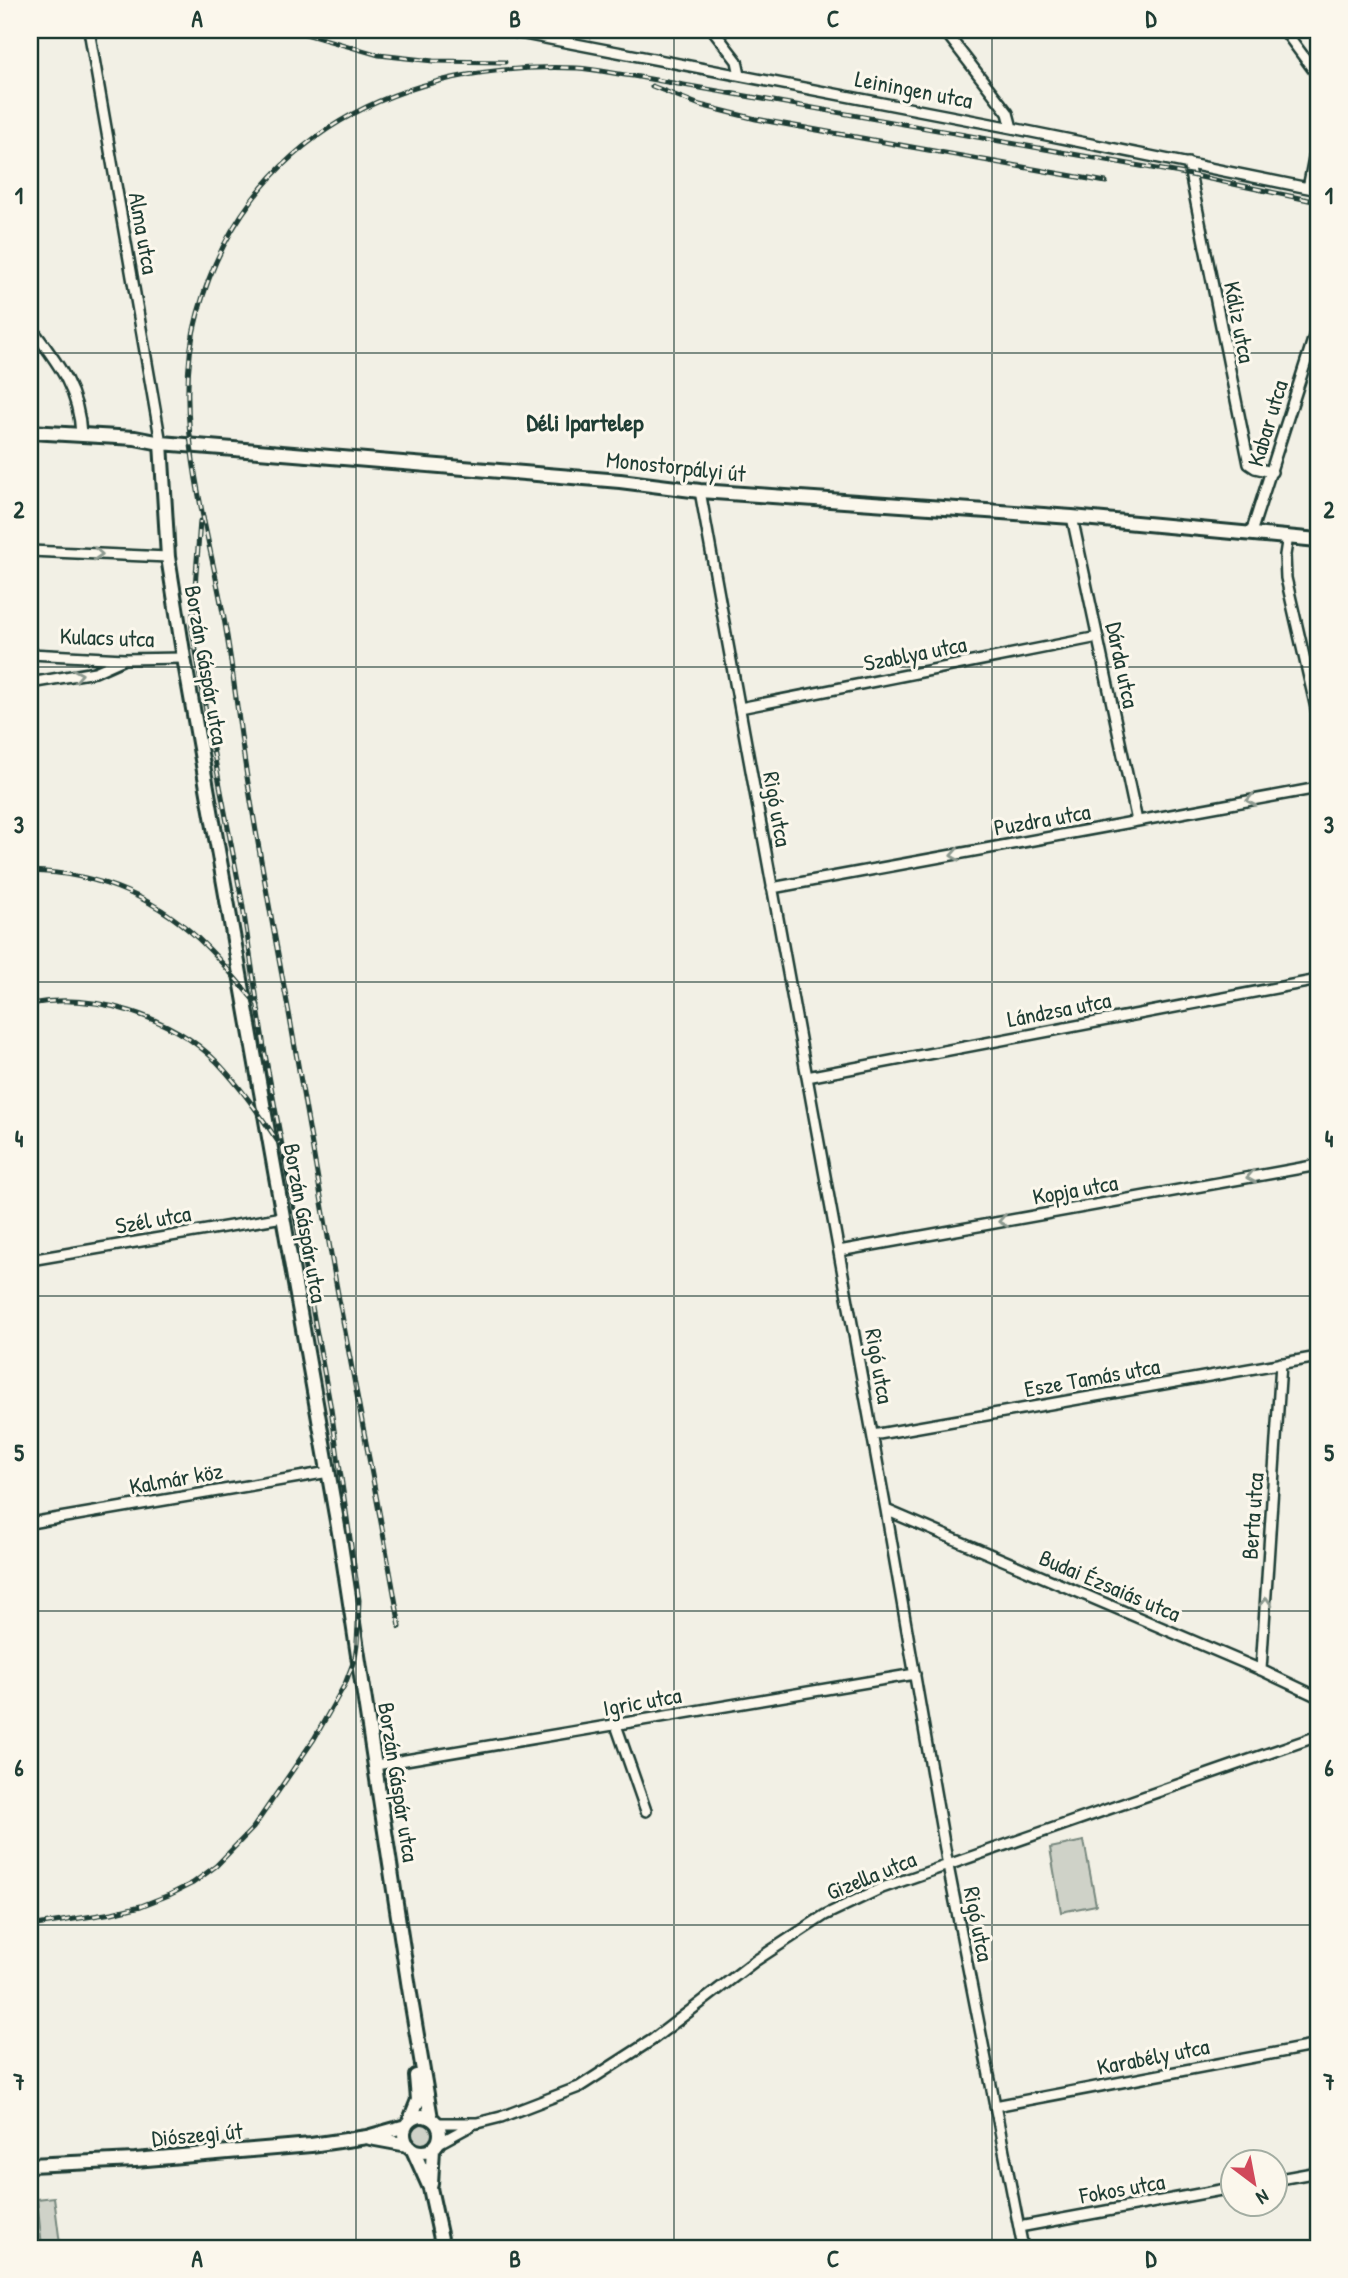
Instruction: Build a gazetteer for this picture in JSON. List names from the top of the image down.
{
  "streets": {
    "street": [
      "Leiningen utca",
      "Alma utca",
      "Káliz utca",
      "Kabar utca",
      "Monostorpályi út",
      "Kulacs utca",
      "Szablya utca",
      "Borzán Gáspár utca",
      "Dárda utca",
      "Rigó utca",
      "Puzdra utca",
      "Lándzsa utca",
      "Kopja utca",
      "Szél utca",
      "Esze Tamás utca",
      "Kalmár köz",
      "Berta utca",
      "Budai Ézsaiás utca",
      "Igric utca",
      "Gizella utca",
      "Karabély utca",
      "Diószegi út",
      "Fokos utca"
    ]
  },
  "crossings": [
    ["Leiningen utca", "Káliz utca"],
    ["Alma utca", "Monostorpályi út"],
    ["Alma utca", "Borzán Gáspár utca"],
    ["Káliz utca", "Kabar utca"],
    ["Kabar utca", "Monostorpályi út"],
    ["Monostorpályi út", "Borzán Gáspár utca"],
    ["Monostorpályi út", "Dárda utca"],
    ["Monostorpályi út", "Rigó utca"],
    ["Kulacs utca", "Borzán Gáspár utca"],
    ["Szablya utca", "Dárda utca"],
    ["Szablya utca", "Rigó utca"],
    ["Borzán Gáspár utca", "Szél utca"],
    ["Borzán Gáspár utca", "Kalmár köz"],
    ["Borzán Gáspár utca", "Igric utca"],
    ["Borzán Gáspár utca", "Gizella utca"],
    ["Borzán Gáspár utca", "Diószegi út"],
    ["Dárda utca", "Puzdra utca"],
    ["Rigó utca", "Puzdra utca"],
    ["Rigó utca", "Lándzsa utca"],
    ["Rigó utca", "Kopja utca"],
    ["Rigó utca", "Esze Tamás utca"],
    ["Rigó utca", "Budai Ézsaiás utca"],
    ["Rigó utca", "Igric utca"],
    ["Rigó utca", "Gizella utca"],
    ["Rigó utca", "Karabély utca"],
    ["Rigó utca", "Fokos utca"],
    ["Esze Tamás utca", "Berta utca"],
    ["Berta utca", "Budai Ézsaiás utca"],
    ["Gizella utca", "Diószegi út"]
  ],
  "one_way": ["Puzdra utca", "Kopja utca", "Berta utca"],
  "districts": ["Déli Ipartelep"],
  "north": "bottom right",
  "grid": {
    "columns": [
      "A",
      "B",
      "C",
      "D"
    ],
    "rows": [
      "1",
      "2",
      "3",
      "4",
      "5",
      "6",
      "7"
    ]
  }
}
